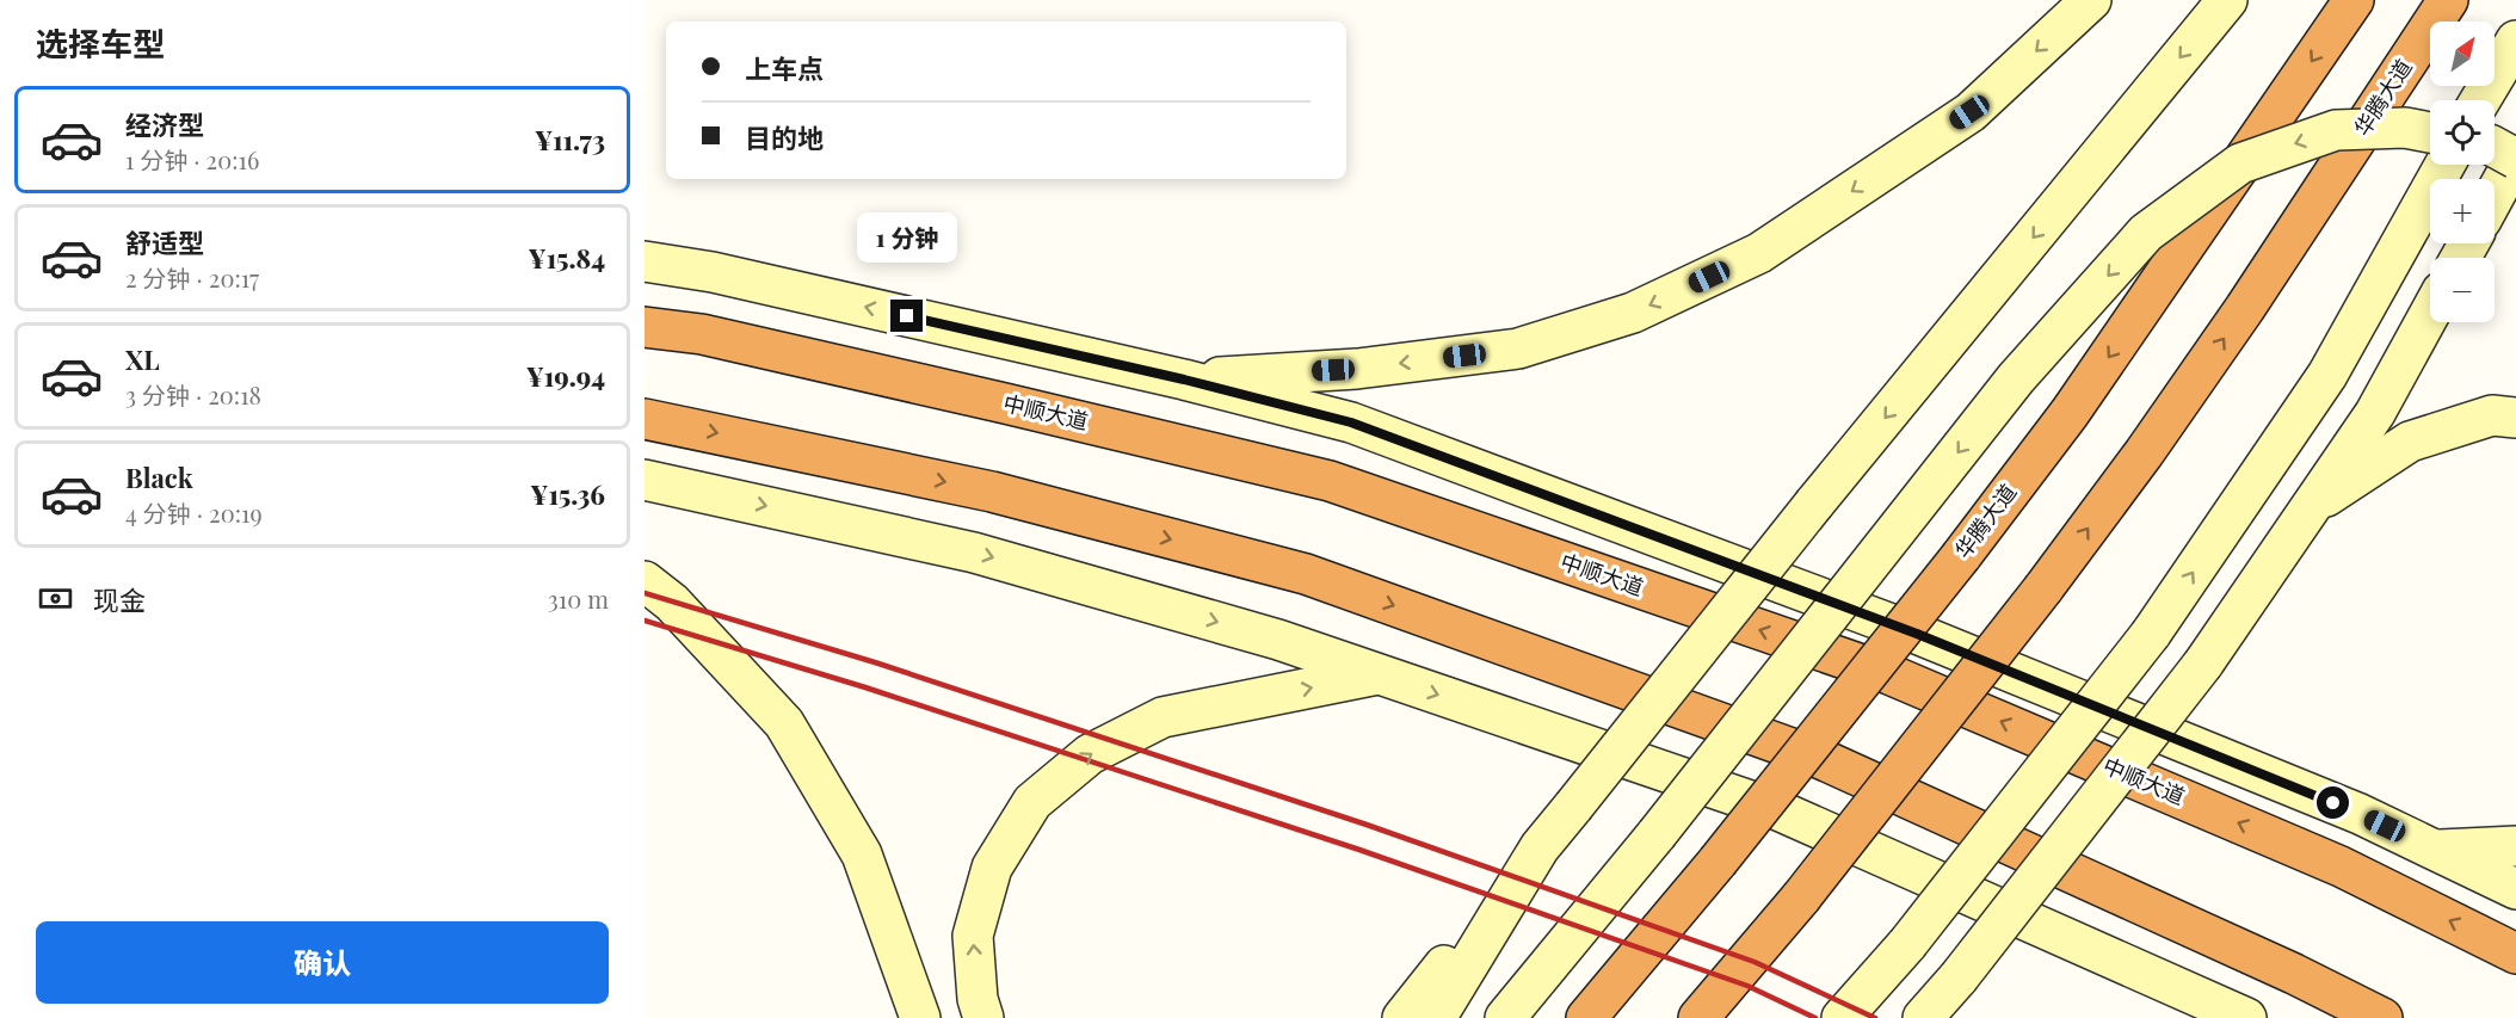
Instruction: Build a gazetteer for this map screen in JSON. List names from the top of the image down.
{
  "streets": {
    "highway": ["华腾大道", "中顺大道"]
  },
  "north": "top right",
  "page": {
    "heading": "选择车型",
    "map_buttons": ["+", "−"],
    "banner": ["上车点", "目的地"],
    "list": [
      {
        "name": "经济型",
        "note": "1 分钟 · 20:16",
        "value": "¥11.73"
      },
      {
        "name": "舒适型",
        "note": "2 分钟 · 20:17",
        "value": "¥15.84"
      },
      {
        "name": "XL",
        "note": "3 分钟 · 20:18",
        "value": "¥19.94"
      },
      {
        "name": "Black",
        "note": "4 分钟 · 20:19",
        "value": "¥15.36"
      }
    ],
    "bubble": "1 分钟",
    "pay": ["现金", "310 m"],
    "buttons": "确认"
  }
}
